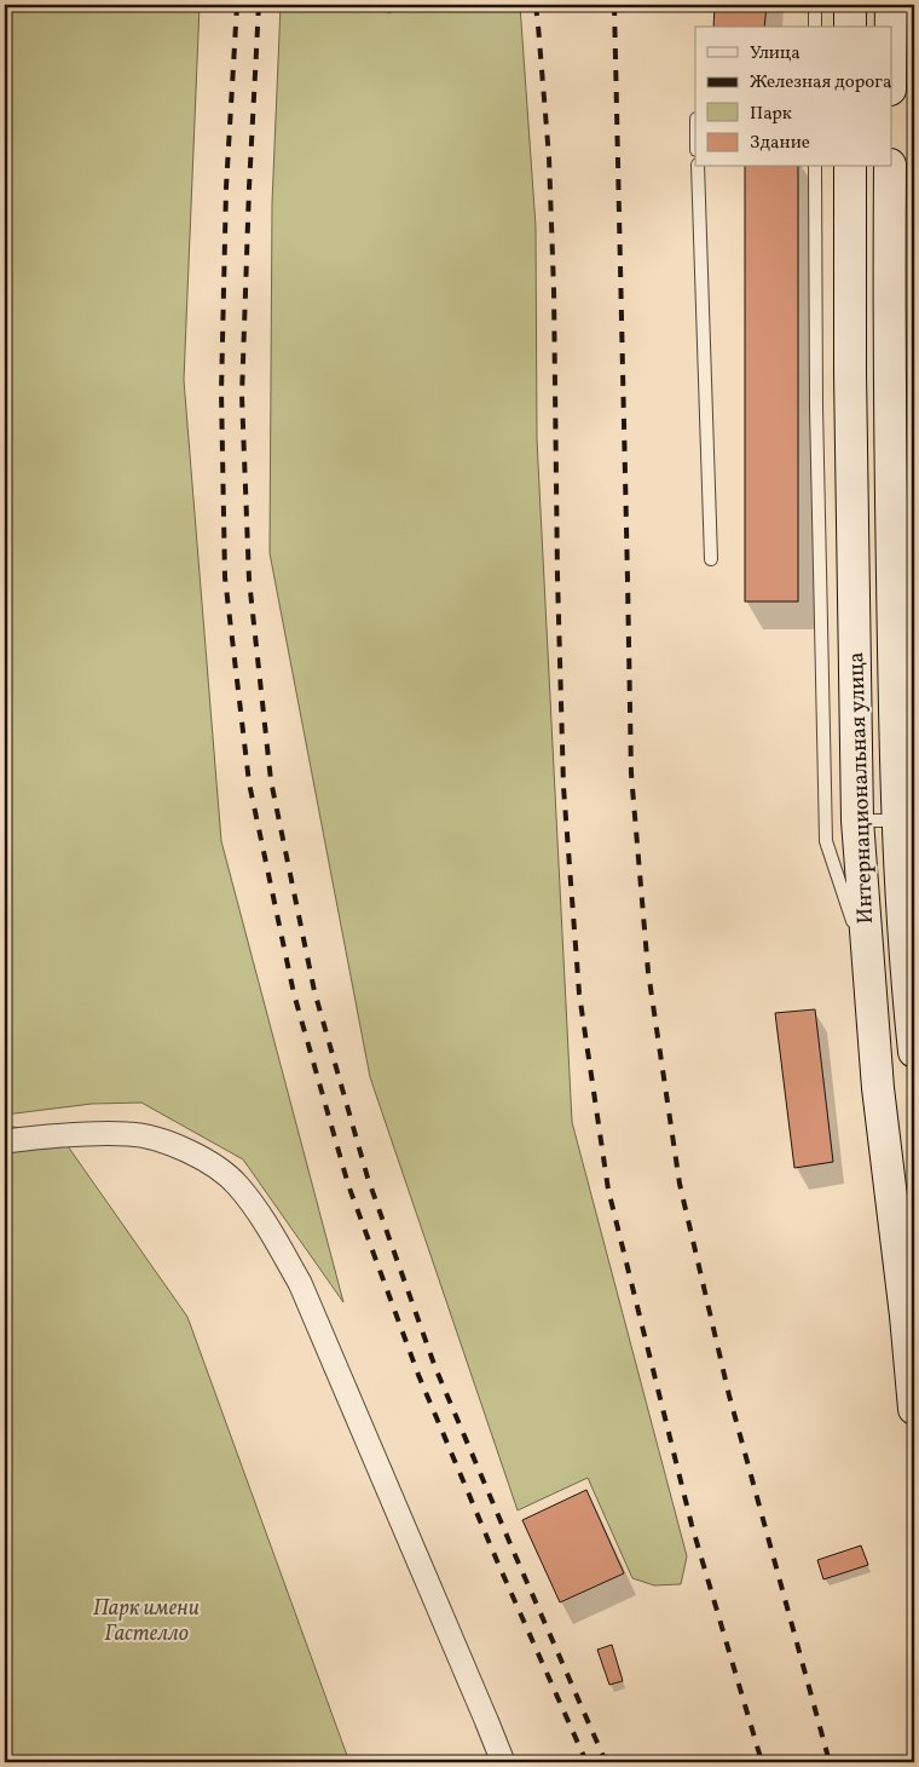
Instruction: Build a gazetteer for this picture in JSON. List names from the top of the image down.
{
  "streets": {
    "main road": ["Интернациональная улица"]
  },
  "parks": ["Парк имени Гастелло"],
  "legend": [
    "Улица",
    "Железная дорога",
    "Парк",
    "Здание"
  ]
}
